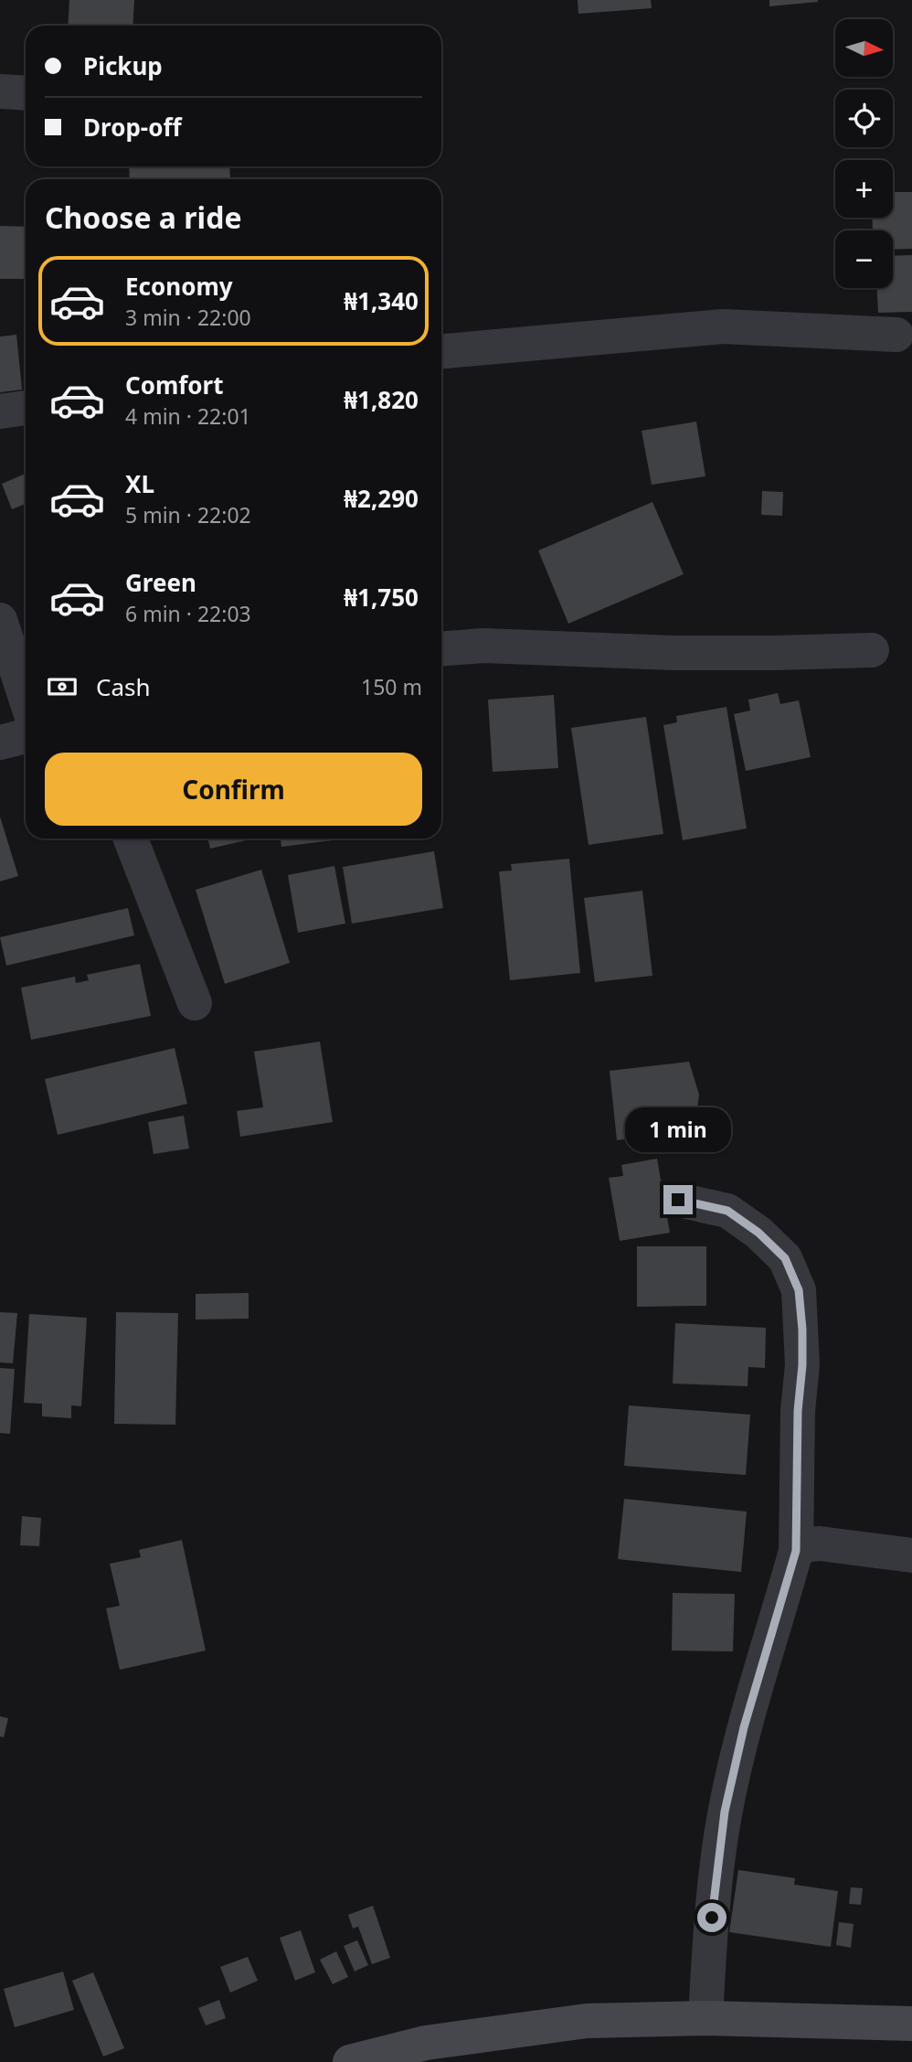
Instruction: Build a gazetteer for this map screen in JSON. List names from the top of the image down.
{
  "north": "right",
  "page": {
    "map_buttons": ["+", "−"],
    "banner": ["Pickup", "Drop-off"],
    "heading": "Choose a ride",
    "list": [
      {
        "name": "Economy",
        "note": "3 min · 22:00",
        "value": "₦1,340"
      },
      {
        "name": "Comfort",
        "note": "4 min · 22:01",
        "value": "₦1,820"
      },
      {
        "name": "XL",
        "note": "5 min · 22:02",
        "value": "₦2,290"
      },
      {
        "name": "Green",
        "note": "6 min · 22:03",
        "value": "₦1,750"
      }
    ],
    "pay": ["Cash", "150 m"],
    "buttons": "Confirm",
    "bubble": "1 min"
  }
}
